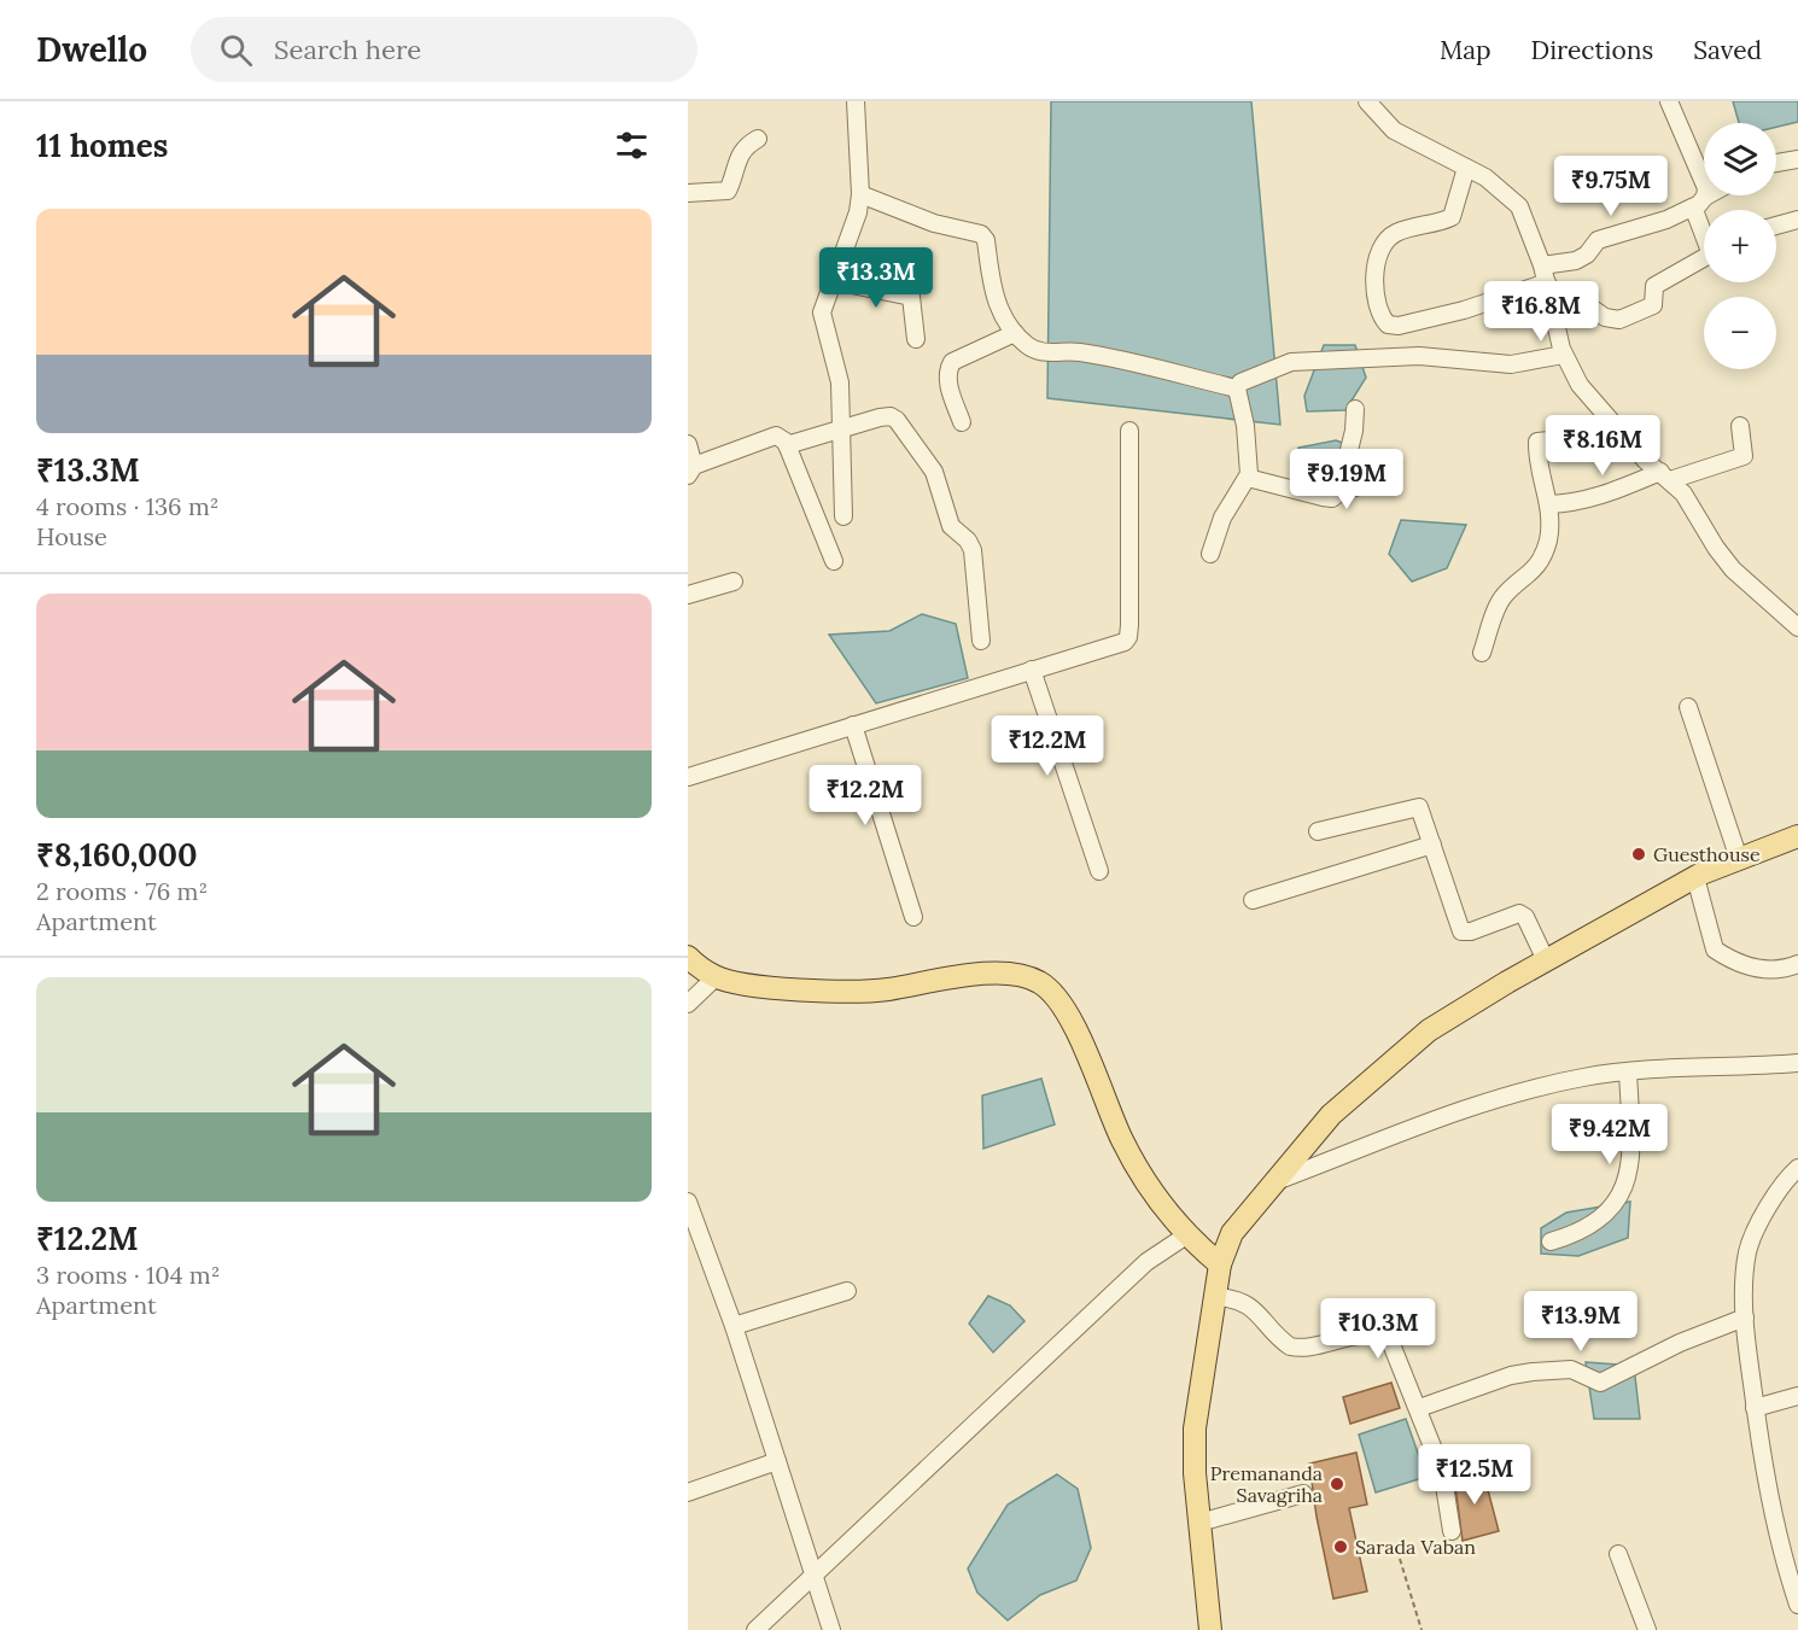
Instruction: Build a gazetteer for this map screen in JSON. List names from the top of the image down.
{
  "places": ["Guesthouse", "Premananda Savagriha", "Sarada Vaban"],
  "page": {
    "header": "Dwello",
    "search": "Search here",
    "nav": ["Map", "Directions", "Saved"],
    "heading": "11 homes",
    "map_buttons": ["+", "−"],
    "price": [
      "₹9.75M",
      "₹13.3M",
      "₹16.8M",
      "₹8.16M",
      "₹9.19M",
      "₹12.2M",
      "₹12.2M",
      "₹9.42M",
      "₹13.9M",
      "₹10.3M",
      "₹12.5M"
    ],
    "list": [
      {
        "name": "₹13.3M",
        "note": "4 rooms · 136 m² · House"
      },
      {
        "name": "₹8,160,000",
        "note": "2 rooms · 76 m² · Apartment"
      },
      {
        "name": "₹12.2M",
        "note": "3 rooms · 104 m² · Apartment"
      }
    ]
  }
}
